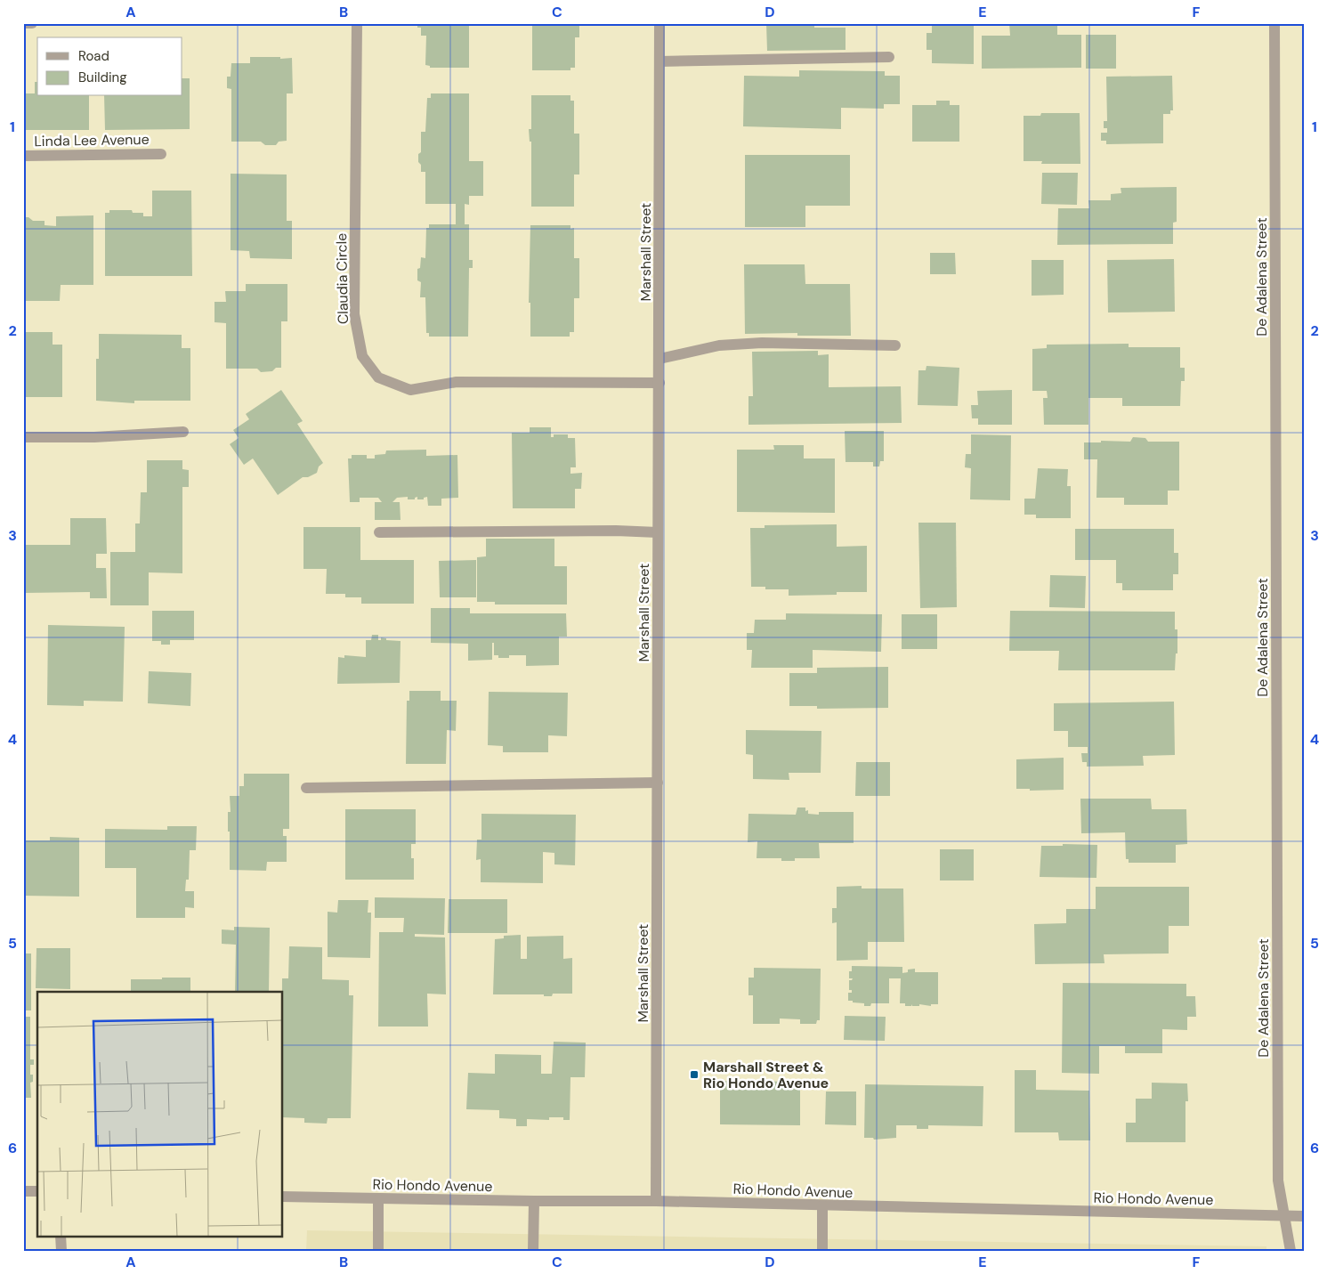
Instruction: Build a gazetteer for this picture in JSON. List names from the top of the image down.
{
  "streets": {
    "street": [
      "Linda Lee Avenue",
      "Marshall Street",
      "De Adalena Street",
      "Claudia Circle",
      "Rio Hondo Avenue"
    ]
  },
  "crossings": [
    ["Marshall Street", "Claudia Circle"],
    ["Marshall Street", "Rio Hondo Avenue"],
    ["De Adalena Street", "Rio Hondo Avenue"]
  ],
  "places": {
    "transit": ["Marshall Street & Rio Hondo Avenue"]
  },
  "legend": ["Road", "Building"],
  "grid": {
    "columns": [
      "A",
      "B",
      "C",
      "D",
      "E",
      "F"
    ],
    "rows": [
      "1",
      "2",
      "3",
      "4",
      "5",
      "6"
    ]
  }
}
